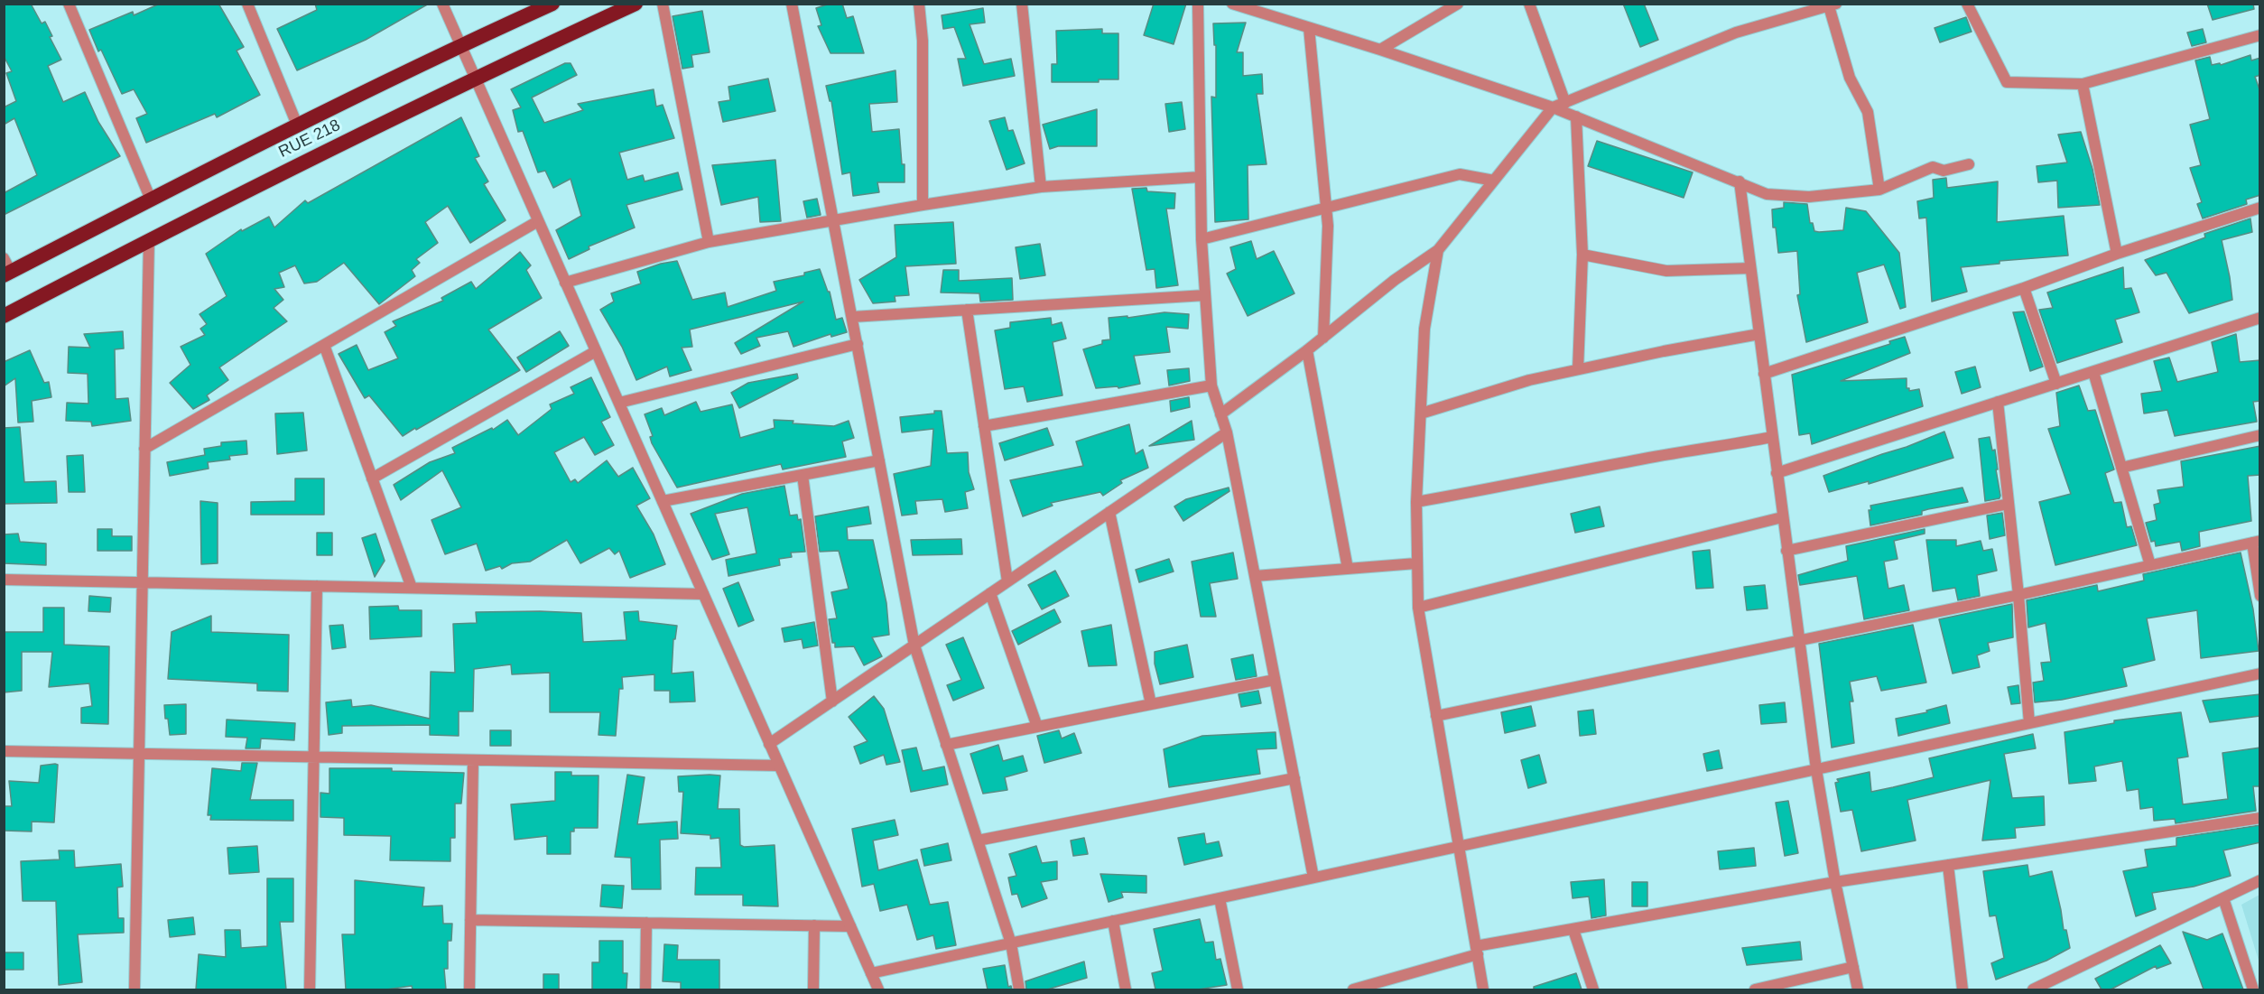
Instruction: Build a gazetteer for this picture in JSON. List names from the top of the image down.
{
  "streets": {
    "highway": ["RUE 218"]
  }
}
